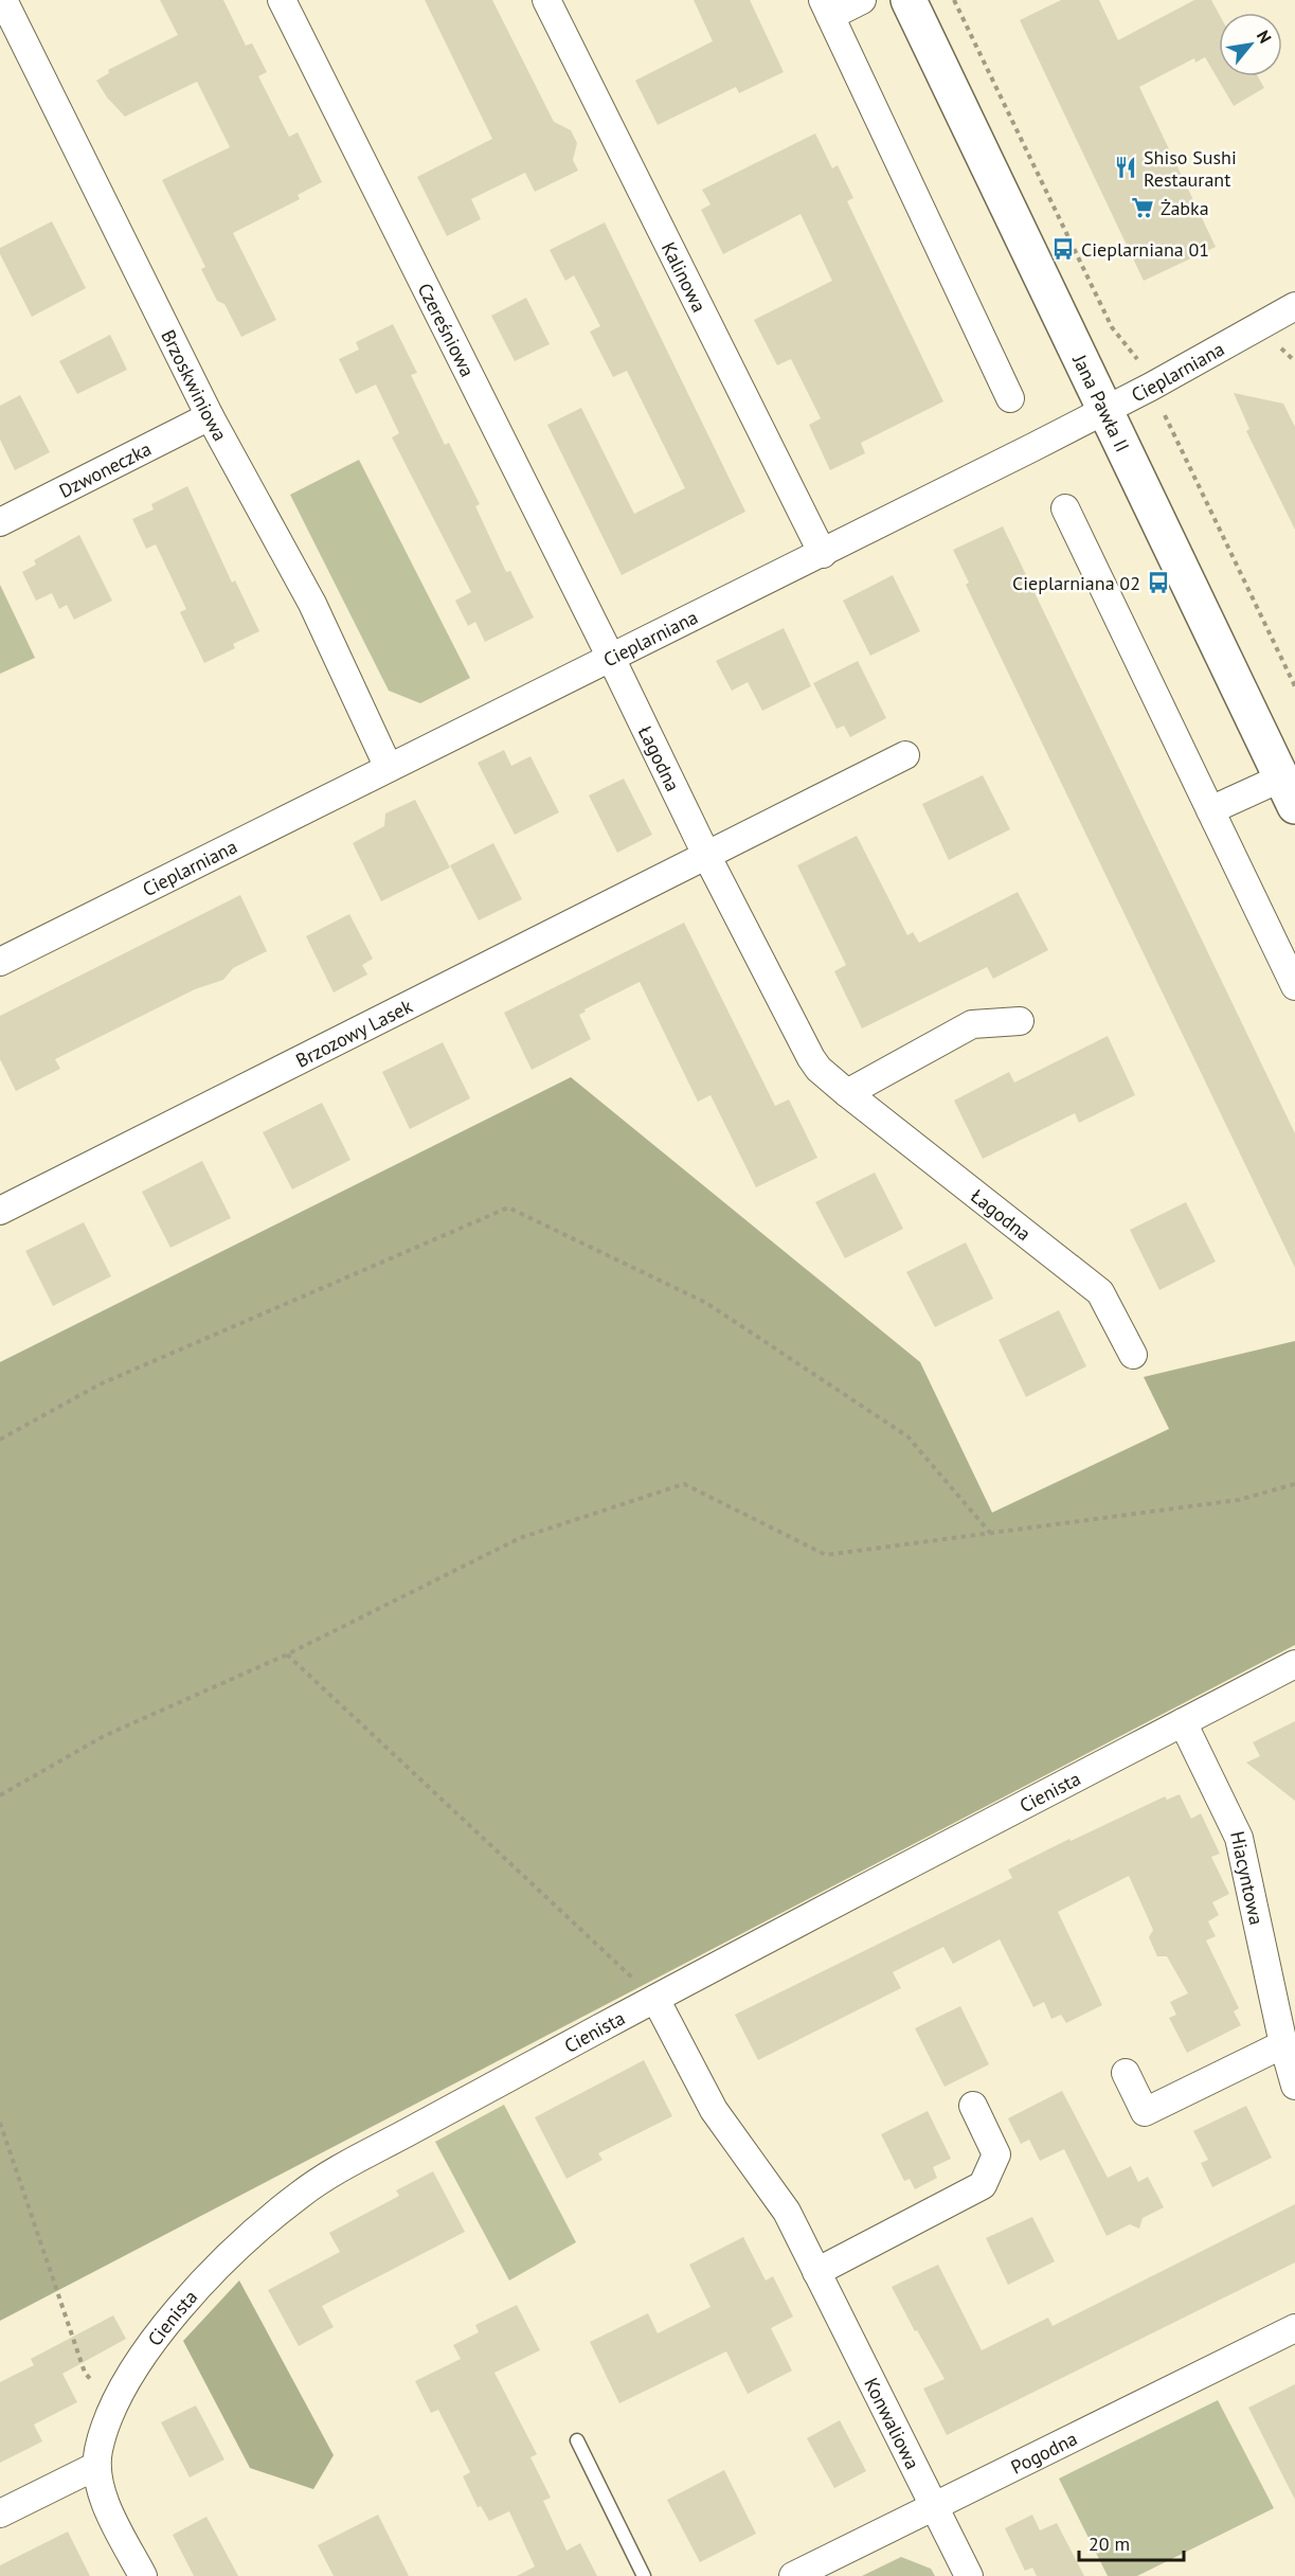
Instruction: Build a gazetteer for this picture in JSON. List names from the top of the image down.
{
  "streets": {
    "street": [
      "Kalinowa",
      "Czereśniowa",
      "Cieplarniana",
      "Brzoskwiniowa",
      "Jana Pawła II",
      "Dzwoneczka",
      "Łagodna",
      "Brzozowy Lasek",
      "Cienista",
      "Hiacyntowa",
      "Konwaliowa",
      "Pogodna"
    ]
  },
  "crossings": [
    ["Kalinowa", "Cieplarniana"],
    ["Czereśniowa", "Cieplarniana"],
    ["Czereśniowa", "Łagodna"],
    ["Cieplarniana", "Brzoskwiniowa"],
    ["Cieplarniana", "Jana Pawła II"],
    ["Cieplarniana", "Łagodna"],
    ["Brzoskwiniowa", "Dzwoneczka"],
    ["Łagodna", "Brzozowy Lasek"],
    ["Cienista", "Hiacyntowa"],
    ["Cienista", "Konwaliowa"],
    ["Konwaliowa", "Pogodna"]
  ],
  "places": {
    "restaurant": ["Shiso Sushi Restaurant"],
    "supermarket": ["Żabka"],
    "bus stop": ["Cieplarniana 01", "Cieplarniana 02"]
  },
  "scale_bar": "20 m",
  "north": "top right"
}
